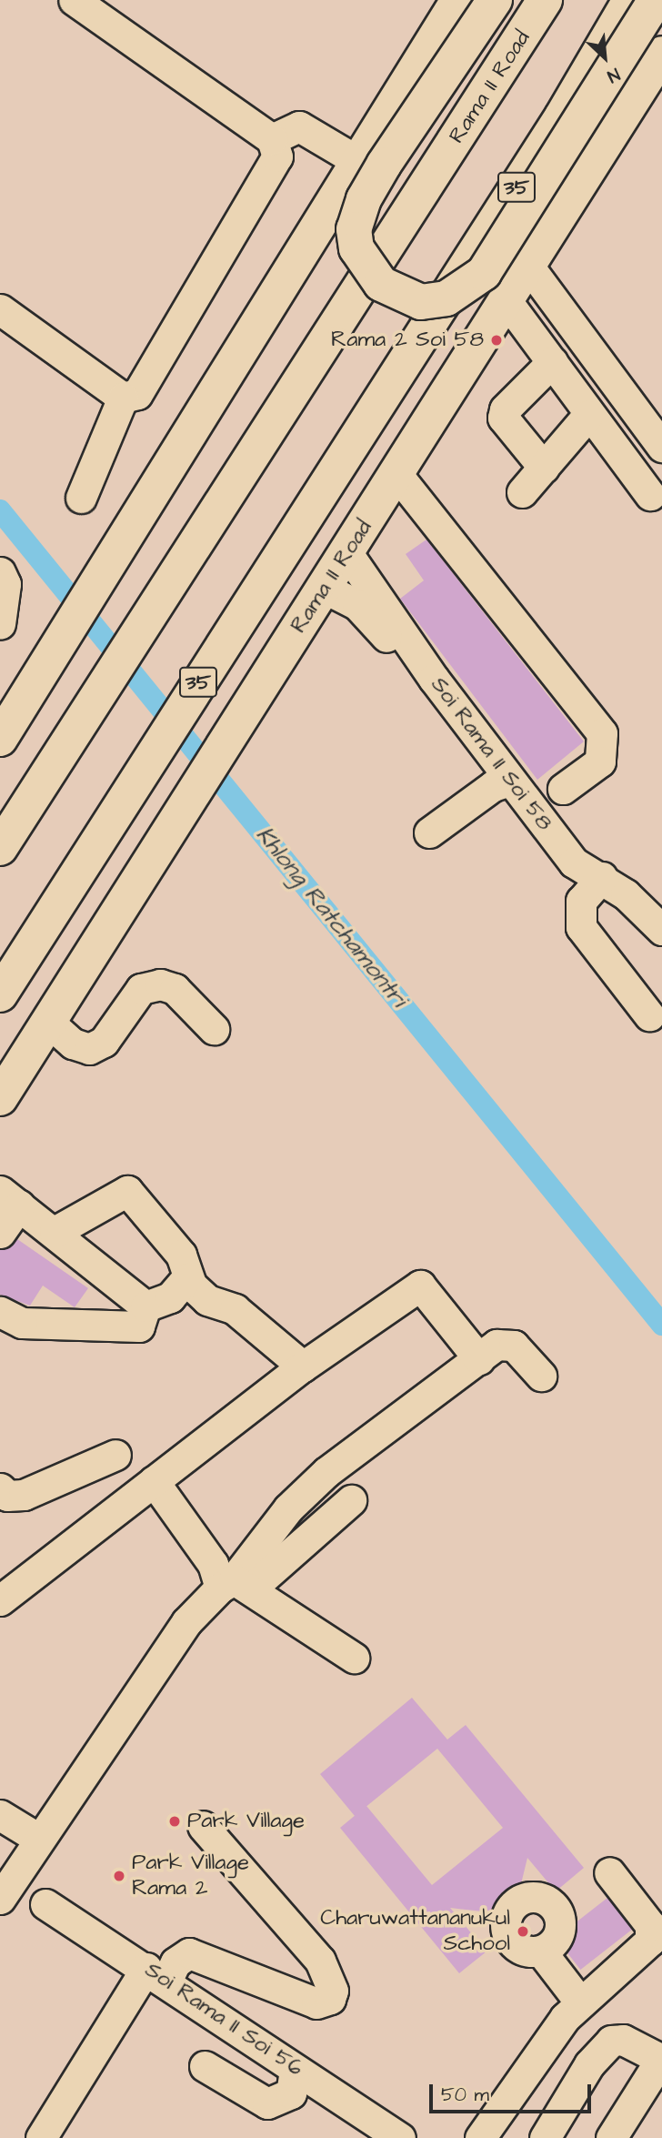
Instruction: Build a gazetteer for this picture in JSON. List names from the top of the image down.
{
  "streets": {
    "main road": ["Rama II Road", "35"],
    "street": ["Soi Rama II Soi 58", "Soi Rama II Soi 56"]
  },
  "crossings": [
    ["Rama II Road", "Soi Rama II Soi 58"]
  ],
  "water": ["Khlong Ratchamontri"],
  "places": [
    "Rama 2 Soi 58",
    "Park Village",
    "Park Village Rama 2",
    "Charuwattananukul School"
  ],
  "scale_bar": "50 m",
  "north": "bottom right"
}
